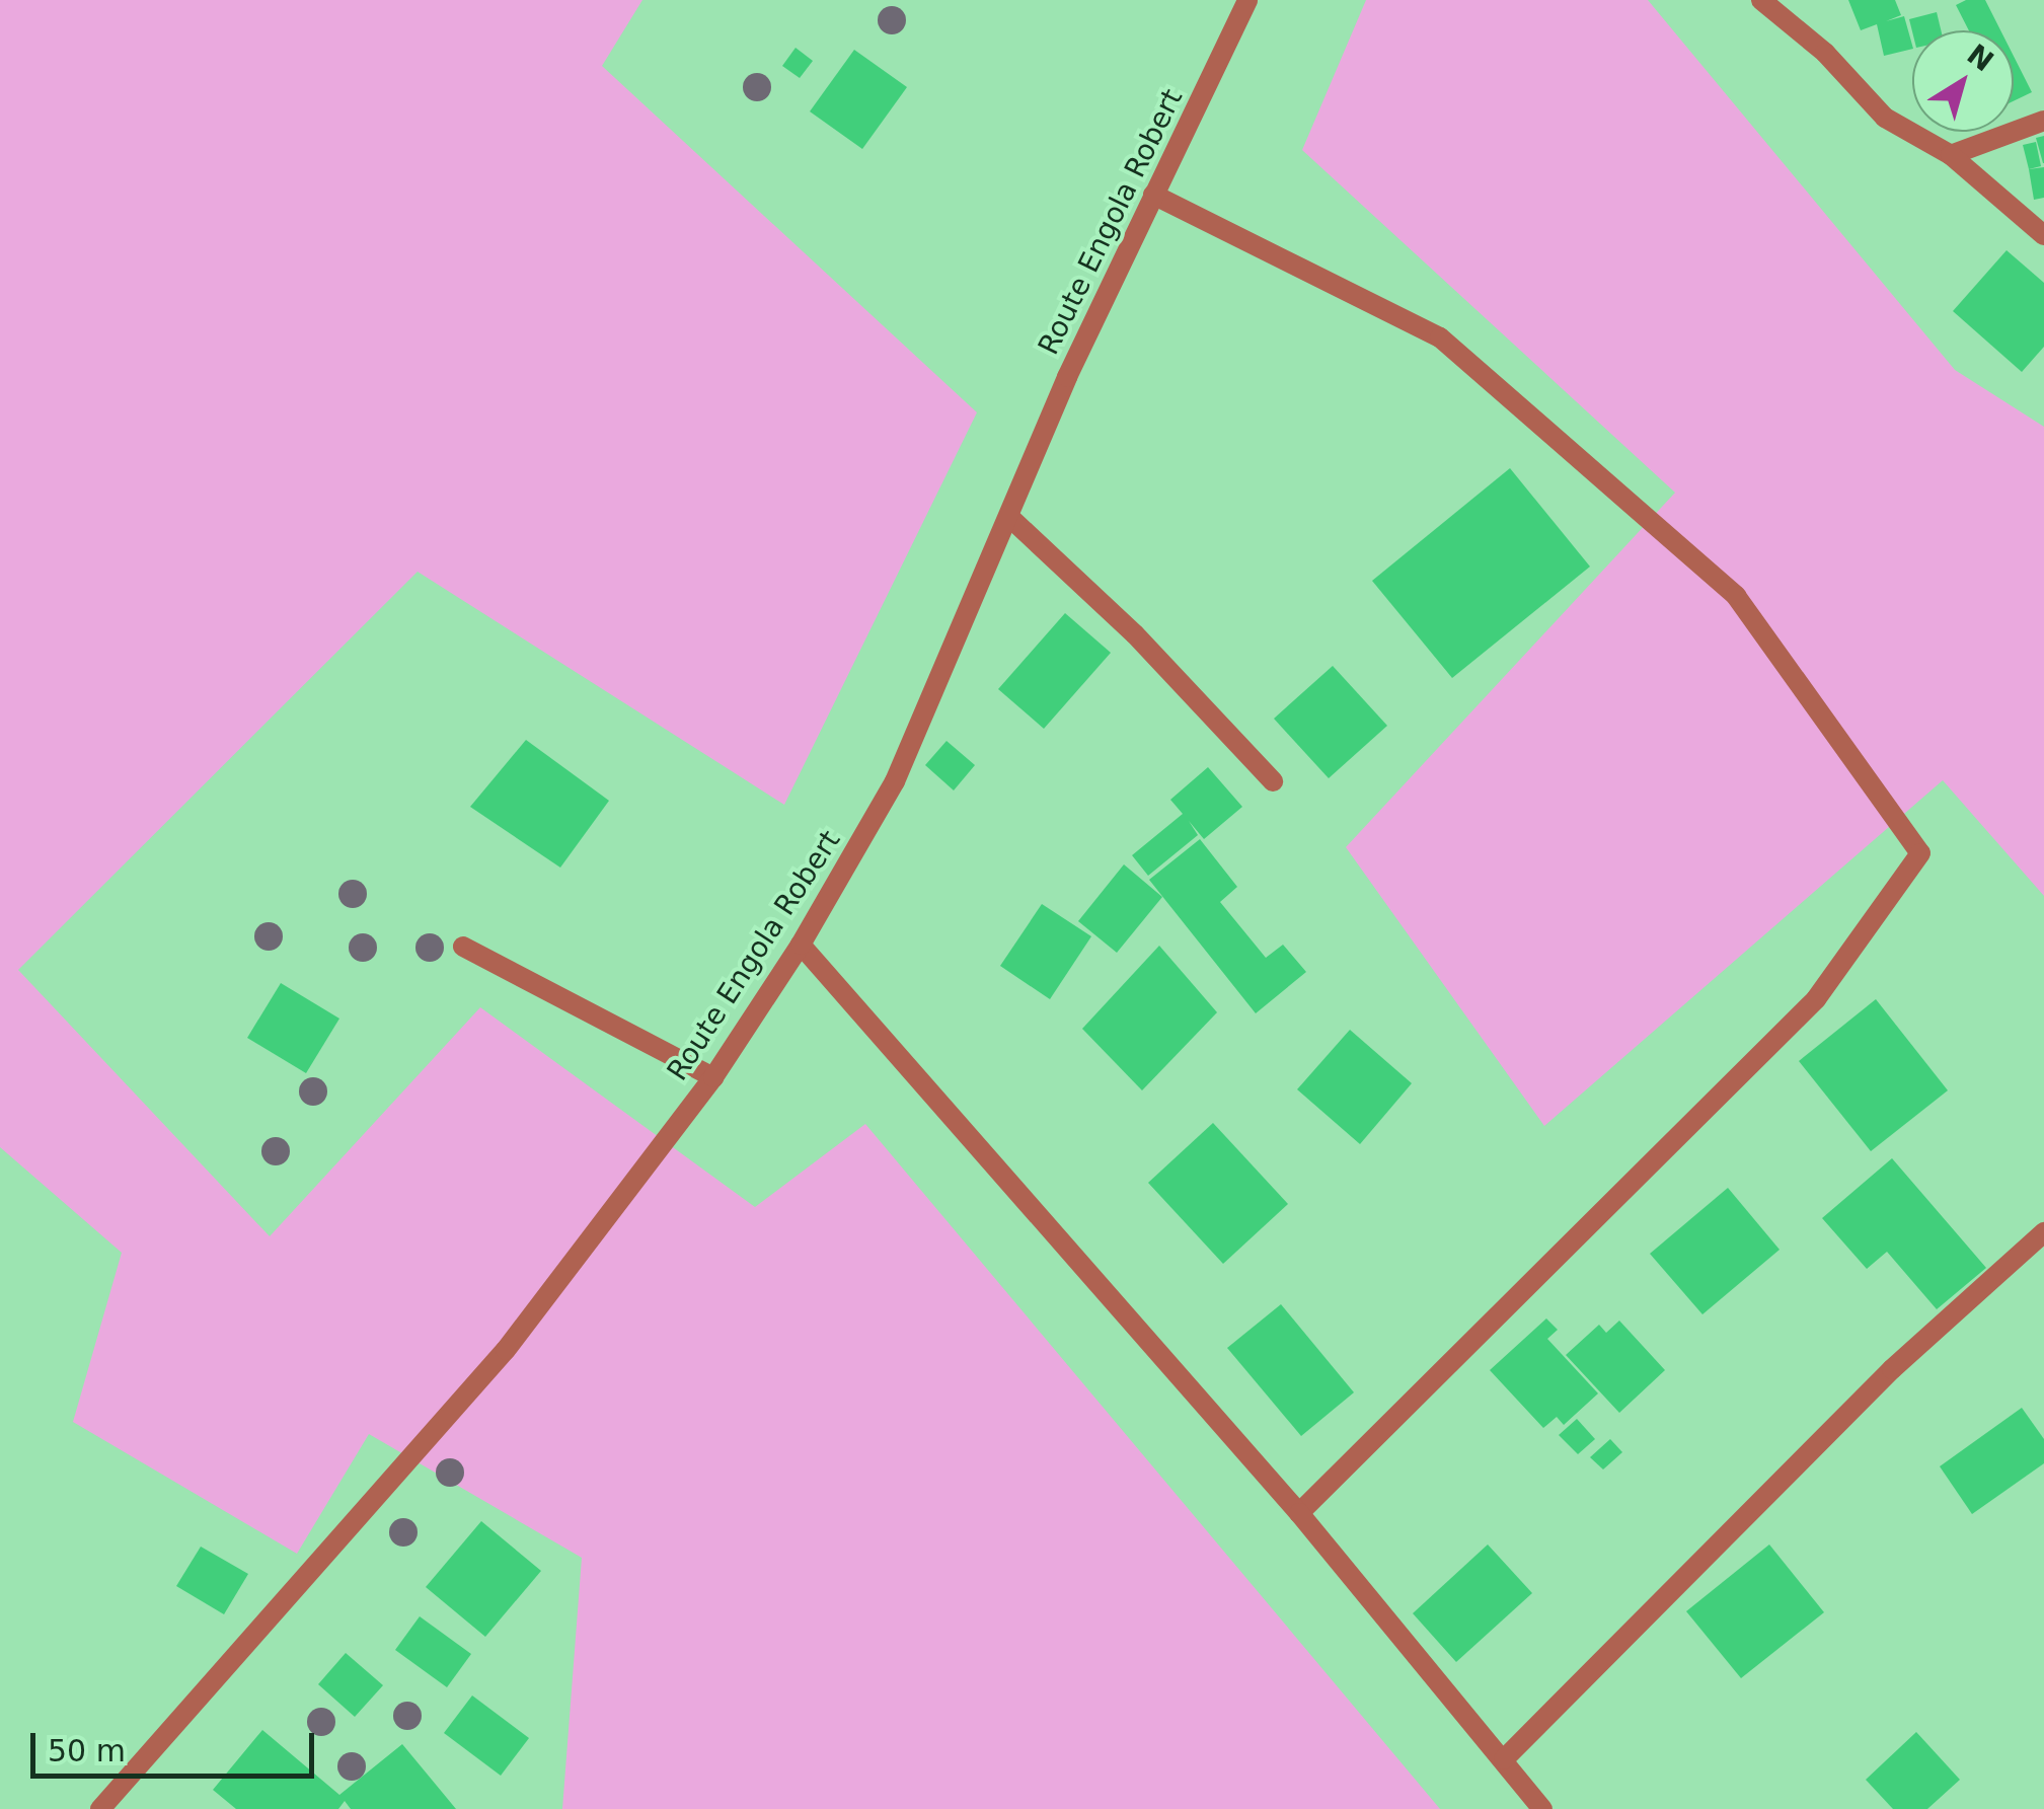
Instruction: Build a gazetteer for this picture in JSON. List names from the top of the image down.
{
  "streets": {
    "street": ["Route Engola Robert"]
  },
  "scale_bar": "50 m",
  "north": "top right"
}
